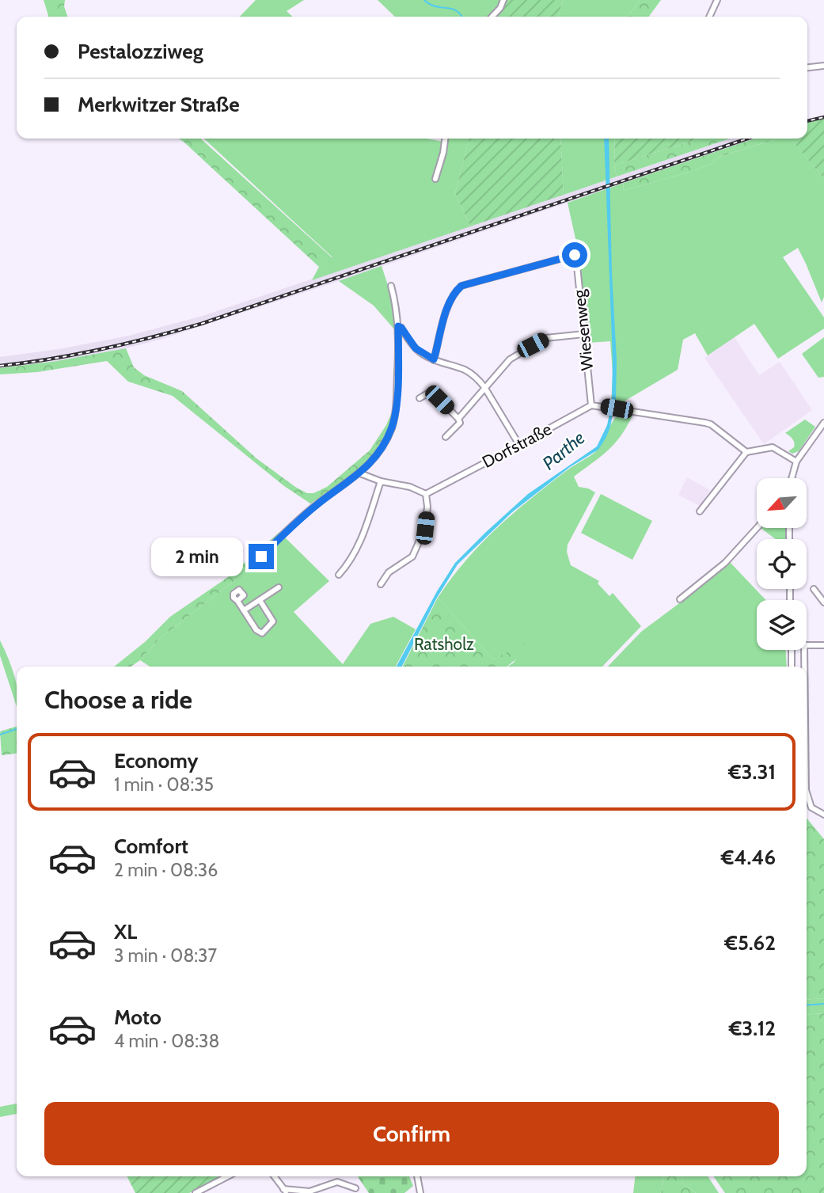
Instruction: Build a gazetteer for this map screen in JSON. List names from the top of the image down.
{
  "streets": {
    "street": ["Wiesenweg", "Dorfstraße"]
  },
  "crossings": [
    ["Wiesenweg", "Dorfstraße"]
  ],
  "water": ["Parthe"],
  "parks": ["Ratsholz"],
  "north": "bottom left",
  "page": {
    "banner": ["Pestalozziweg", "Merkwitzer Straße"],
    "bubble": "2 min",
    "heading": "Choose a ride",
    "list": [
      {
        "name": "Economy",
        "note": "1 min · 08:35",
        "value": "€3.31"
      },
      {
        "name": "Comfort",
        "note": "2 min · 08:36",
        "value": "€4.46"
      },
      {
        "name": "XL",
        "note": "3 min · 08:37",
        "value": "€5.62"
      },
      {
        "name": "Moto",
        "note": "4 min · 08:38",
        "value": "€3.12"
      }
    ],
    "buttons": "Confirm"
  }
}
